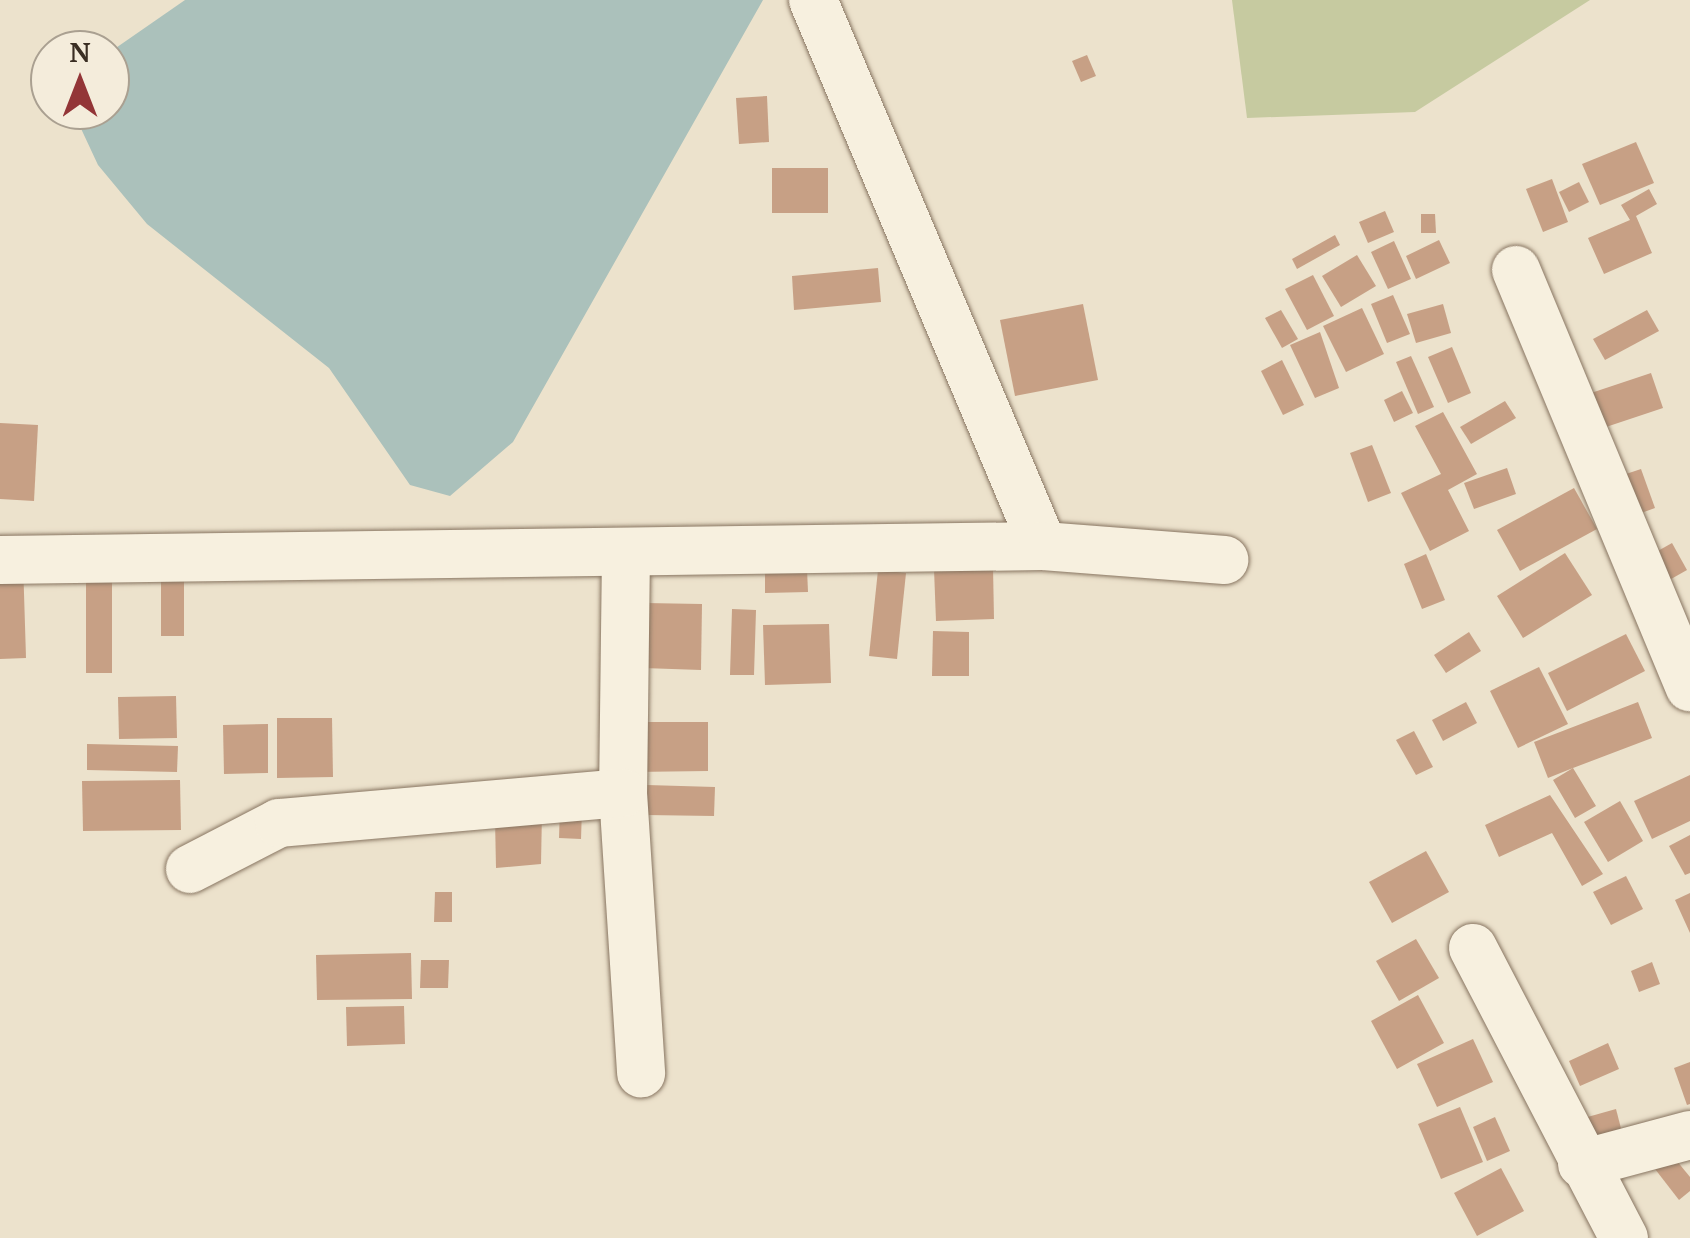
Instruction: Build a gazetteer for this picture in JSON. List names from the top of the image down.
{
  "north": "top"
}
